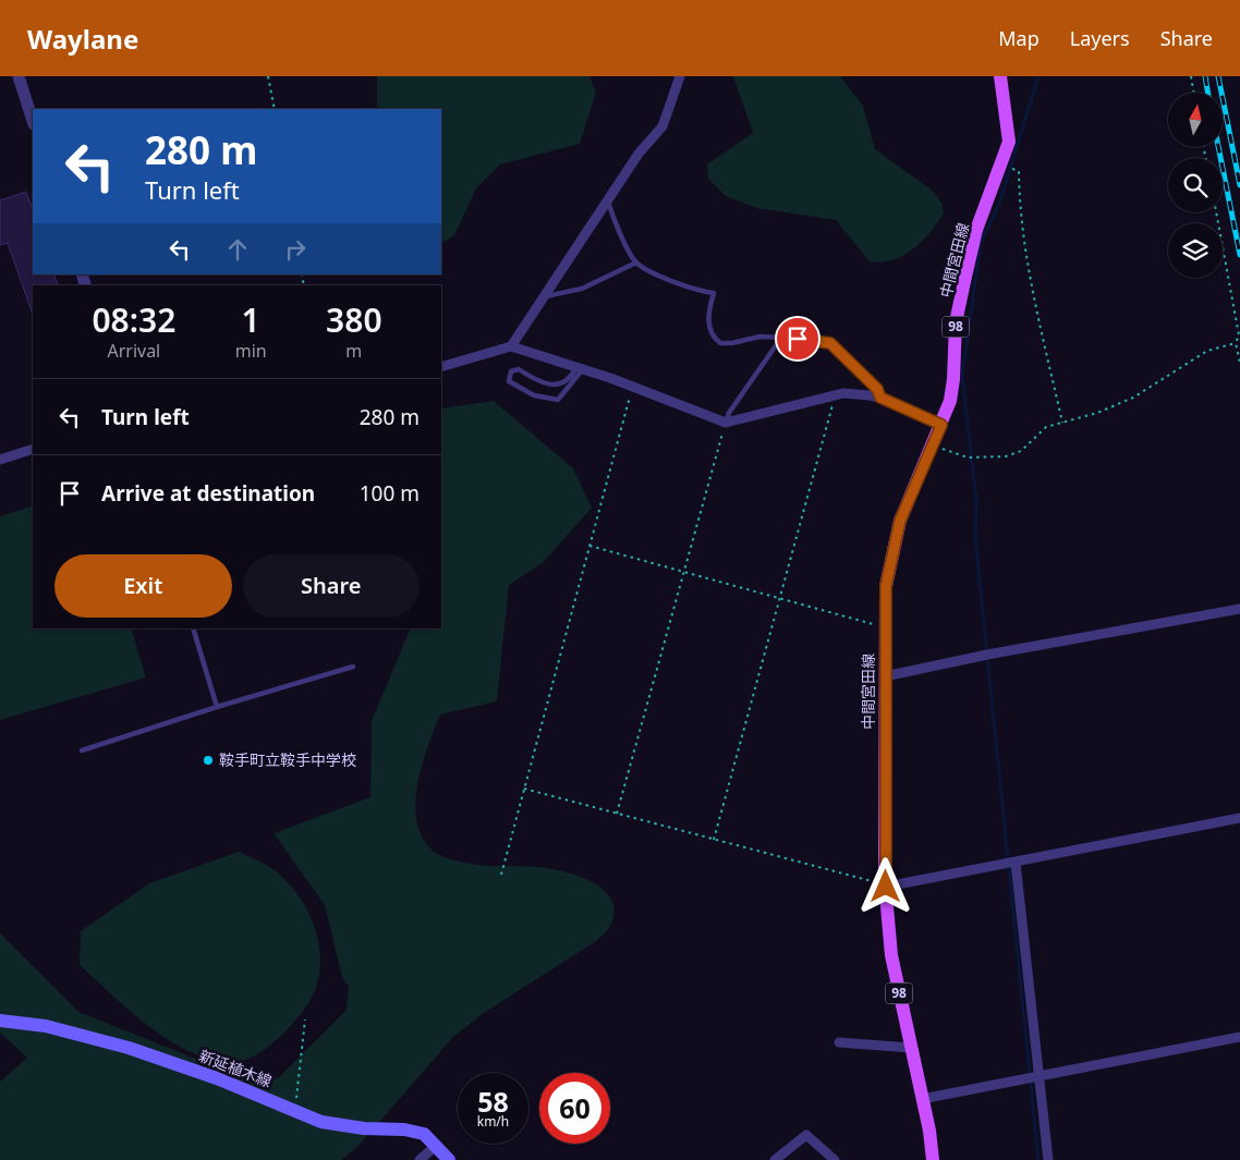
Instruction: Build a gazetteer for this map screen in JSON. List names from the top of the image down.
{
  "streets": {
    "main road": ["中間宮田線", "98", "新延植木線"]
  },
  "places": ["鞍手町立鞍手中学校"],
  "north": "top",
  "page": {
    "header": "Waylane",
    "nav": ["Map", "Layers", "Share"],
    "turn": ["280 m", "Turn left"],
    "eta": [
      "08:32",
      "Arrival",
      "1",
      "min",
      "380",
      "m"
    ],
    "list": [
      {
        "name": "Turn left",
        "value": "280 m"
      },
      {
        "name": "Arrive at destination",
        "value": "100 m"
      }
    ],
    "buttons": ["Exit", "Share"],
    "speed": "58 km/h",
    "limit": "60"
  }
}
